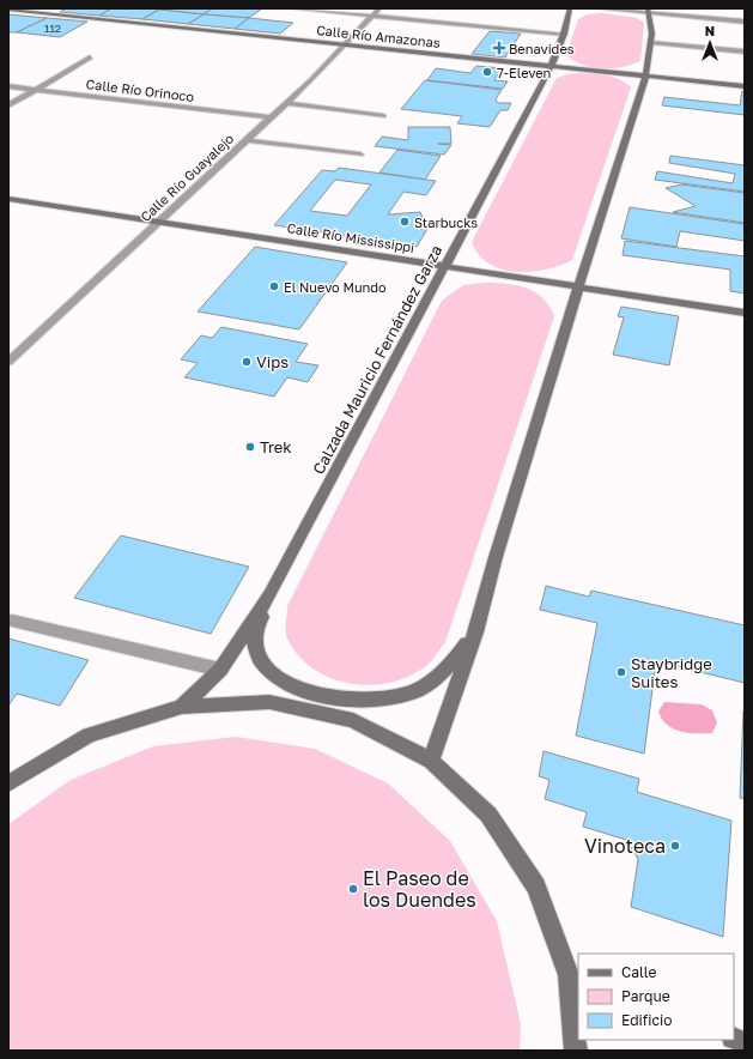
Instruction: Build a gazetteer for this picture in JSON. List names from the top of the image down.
{
  "streets": {
    "main road": ["Calle Río Amazonas", "Calle Río Mississippi", "Calzada Mauricio Fernández Garza"],
    "street": ["Calle Río Orinoco", "Calle Río Guayalejo"]
  },
  "crossings": [
    ["Calle Río Amazonas", "Calle Río Guayalejo"],
    ["Calle Río Amazonas", "Calzada Mauricio Fernández Garza"],
    ["Calle Río Orinoco", "Calle Río Guayalejo"],
    ["Calle Río Guayalejo", "Calle Río Mississippi"],
    ["Calle Río Mississippi", "Calzada Mauricio Fernández Garza"]
  ],
  "places": {
    "health": ["Benavides"],
    "other": [
      "7-Eleven",
      "Starbucks",
      "El Nuevo Mundo",
      "Vips",
      "Trek",
      "Staybridge Suites",
      "Vinoteca",
      "El Paseo de los Duendes"
    ]
  },
  "house_numbers": ["112"],
  "legend": ["Calle", "Parque", "Edificio"],
  "north": "top"
}
